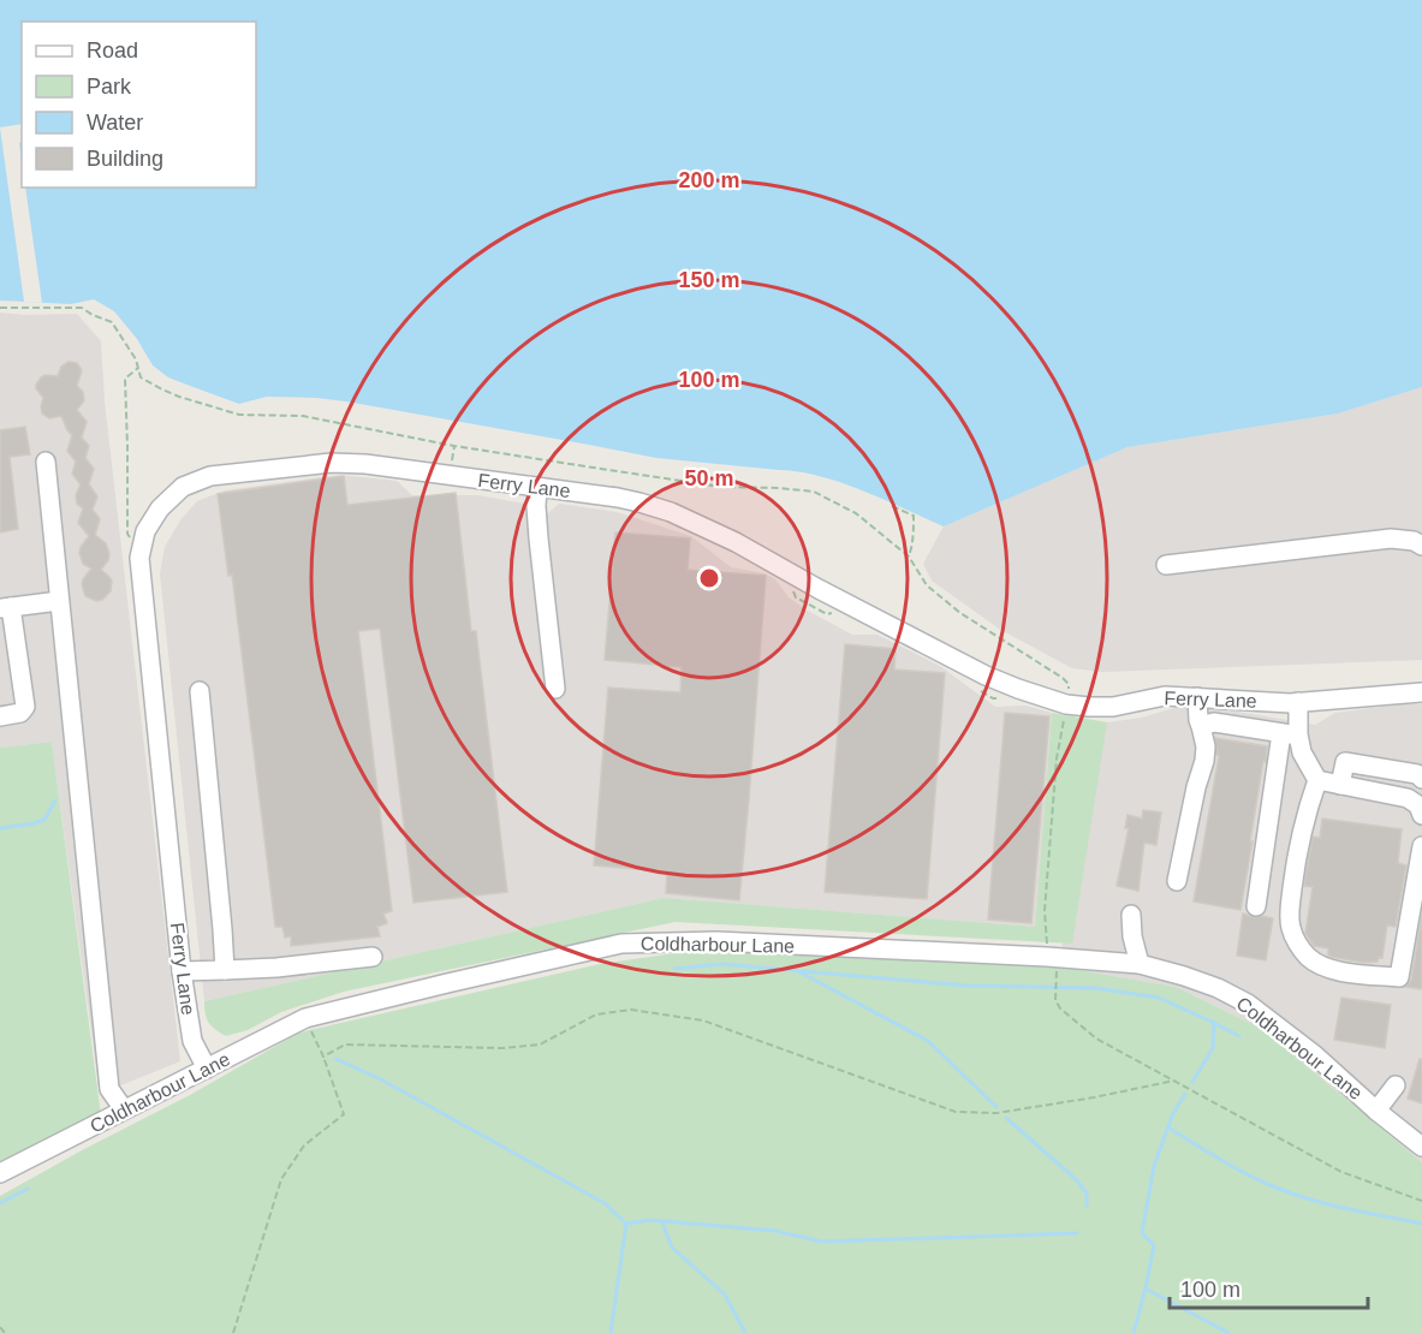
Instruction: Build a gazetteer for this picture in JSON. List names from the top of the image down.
{
  "streets": {
    "street": ["Ferry Lane", "Coldharbour Lane"]
  },
  "crossings": [
    ["Ferry Lane", "Coldharbour Lane"]
  ],
  "legend": [
    "Road",
    "Park",
    "Water",
    "Building"
  ],
  "scale_bar": "100 m",
  "rings": [
    "200 m",
    "150 m",
    "100 m",
    "50 m"
  ]
}
